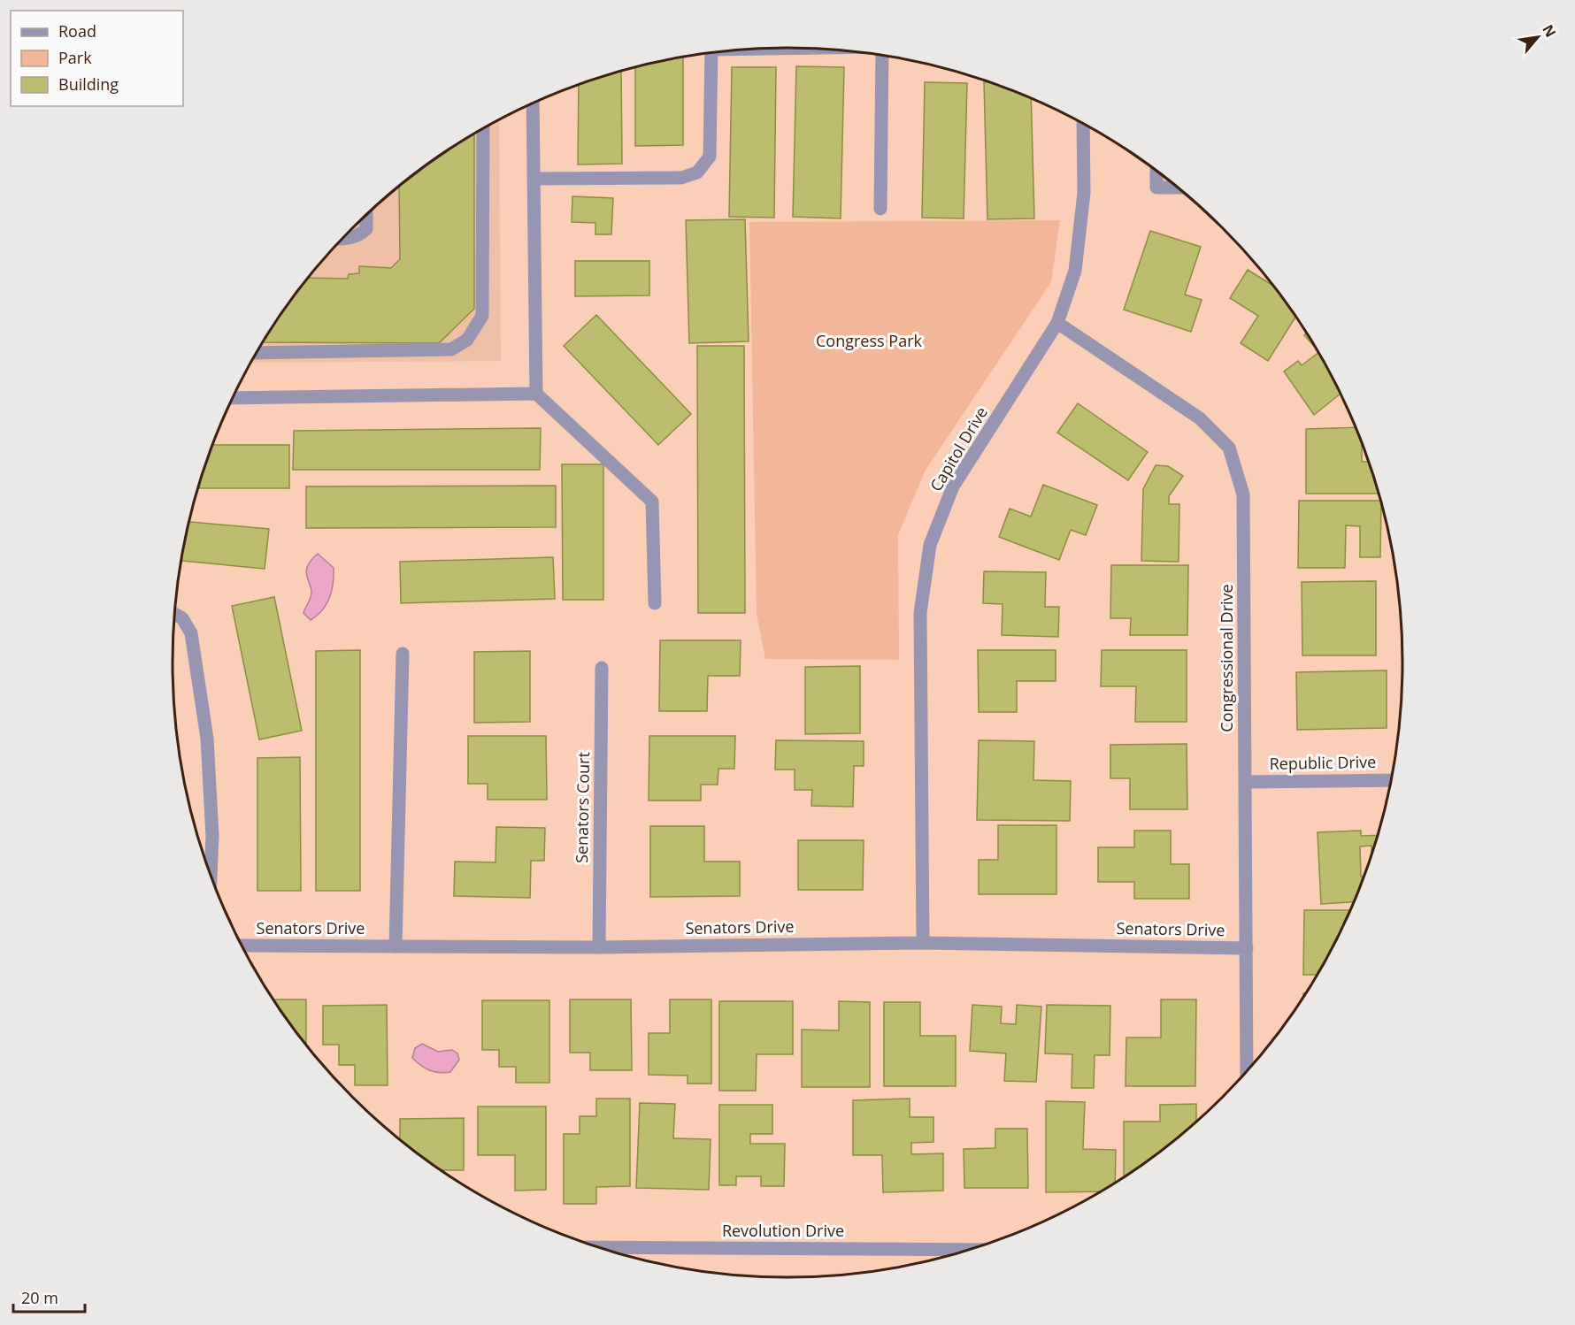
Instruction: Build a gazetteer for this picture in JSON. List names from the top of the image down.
{
  "streets": {
    "street": [
      "Capitol Drive",
      "Congressional Drive",
      "Republic Drive",
      "Senators Court",
      "Senators Drive",
      "Revolution Drive"
    ]
  },
  "crossings": [
    ["Capitol Drive", "Congressional Drive"],
    ["Capitol Drive", "Senators Drive"],
    ["Congressional Drive", "Republic Drive"],
    ["Congressional Drive", "Senators Drive"],
    ["Senators Court", "Senators Drive"]
  ],
  "parks": ["Congress Park"],
  "legend": ["Road", "Park", "Building"],
  "scale_bar": "20 m",
  "north": "top right"
}
